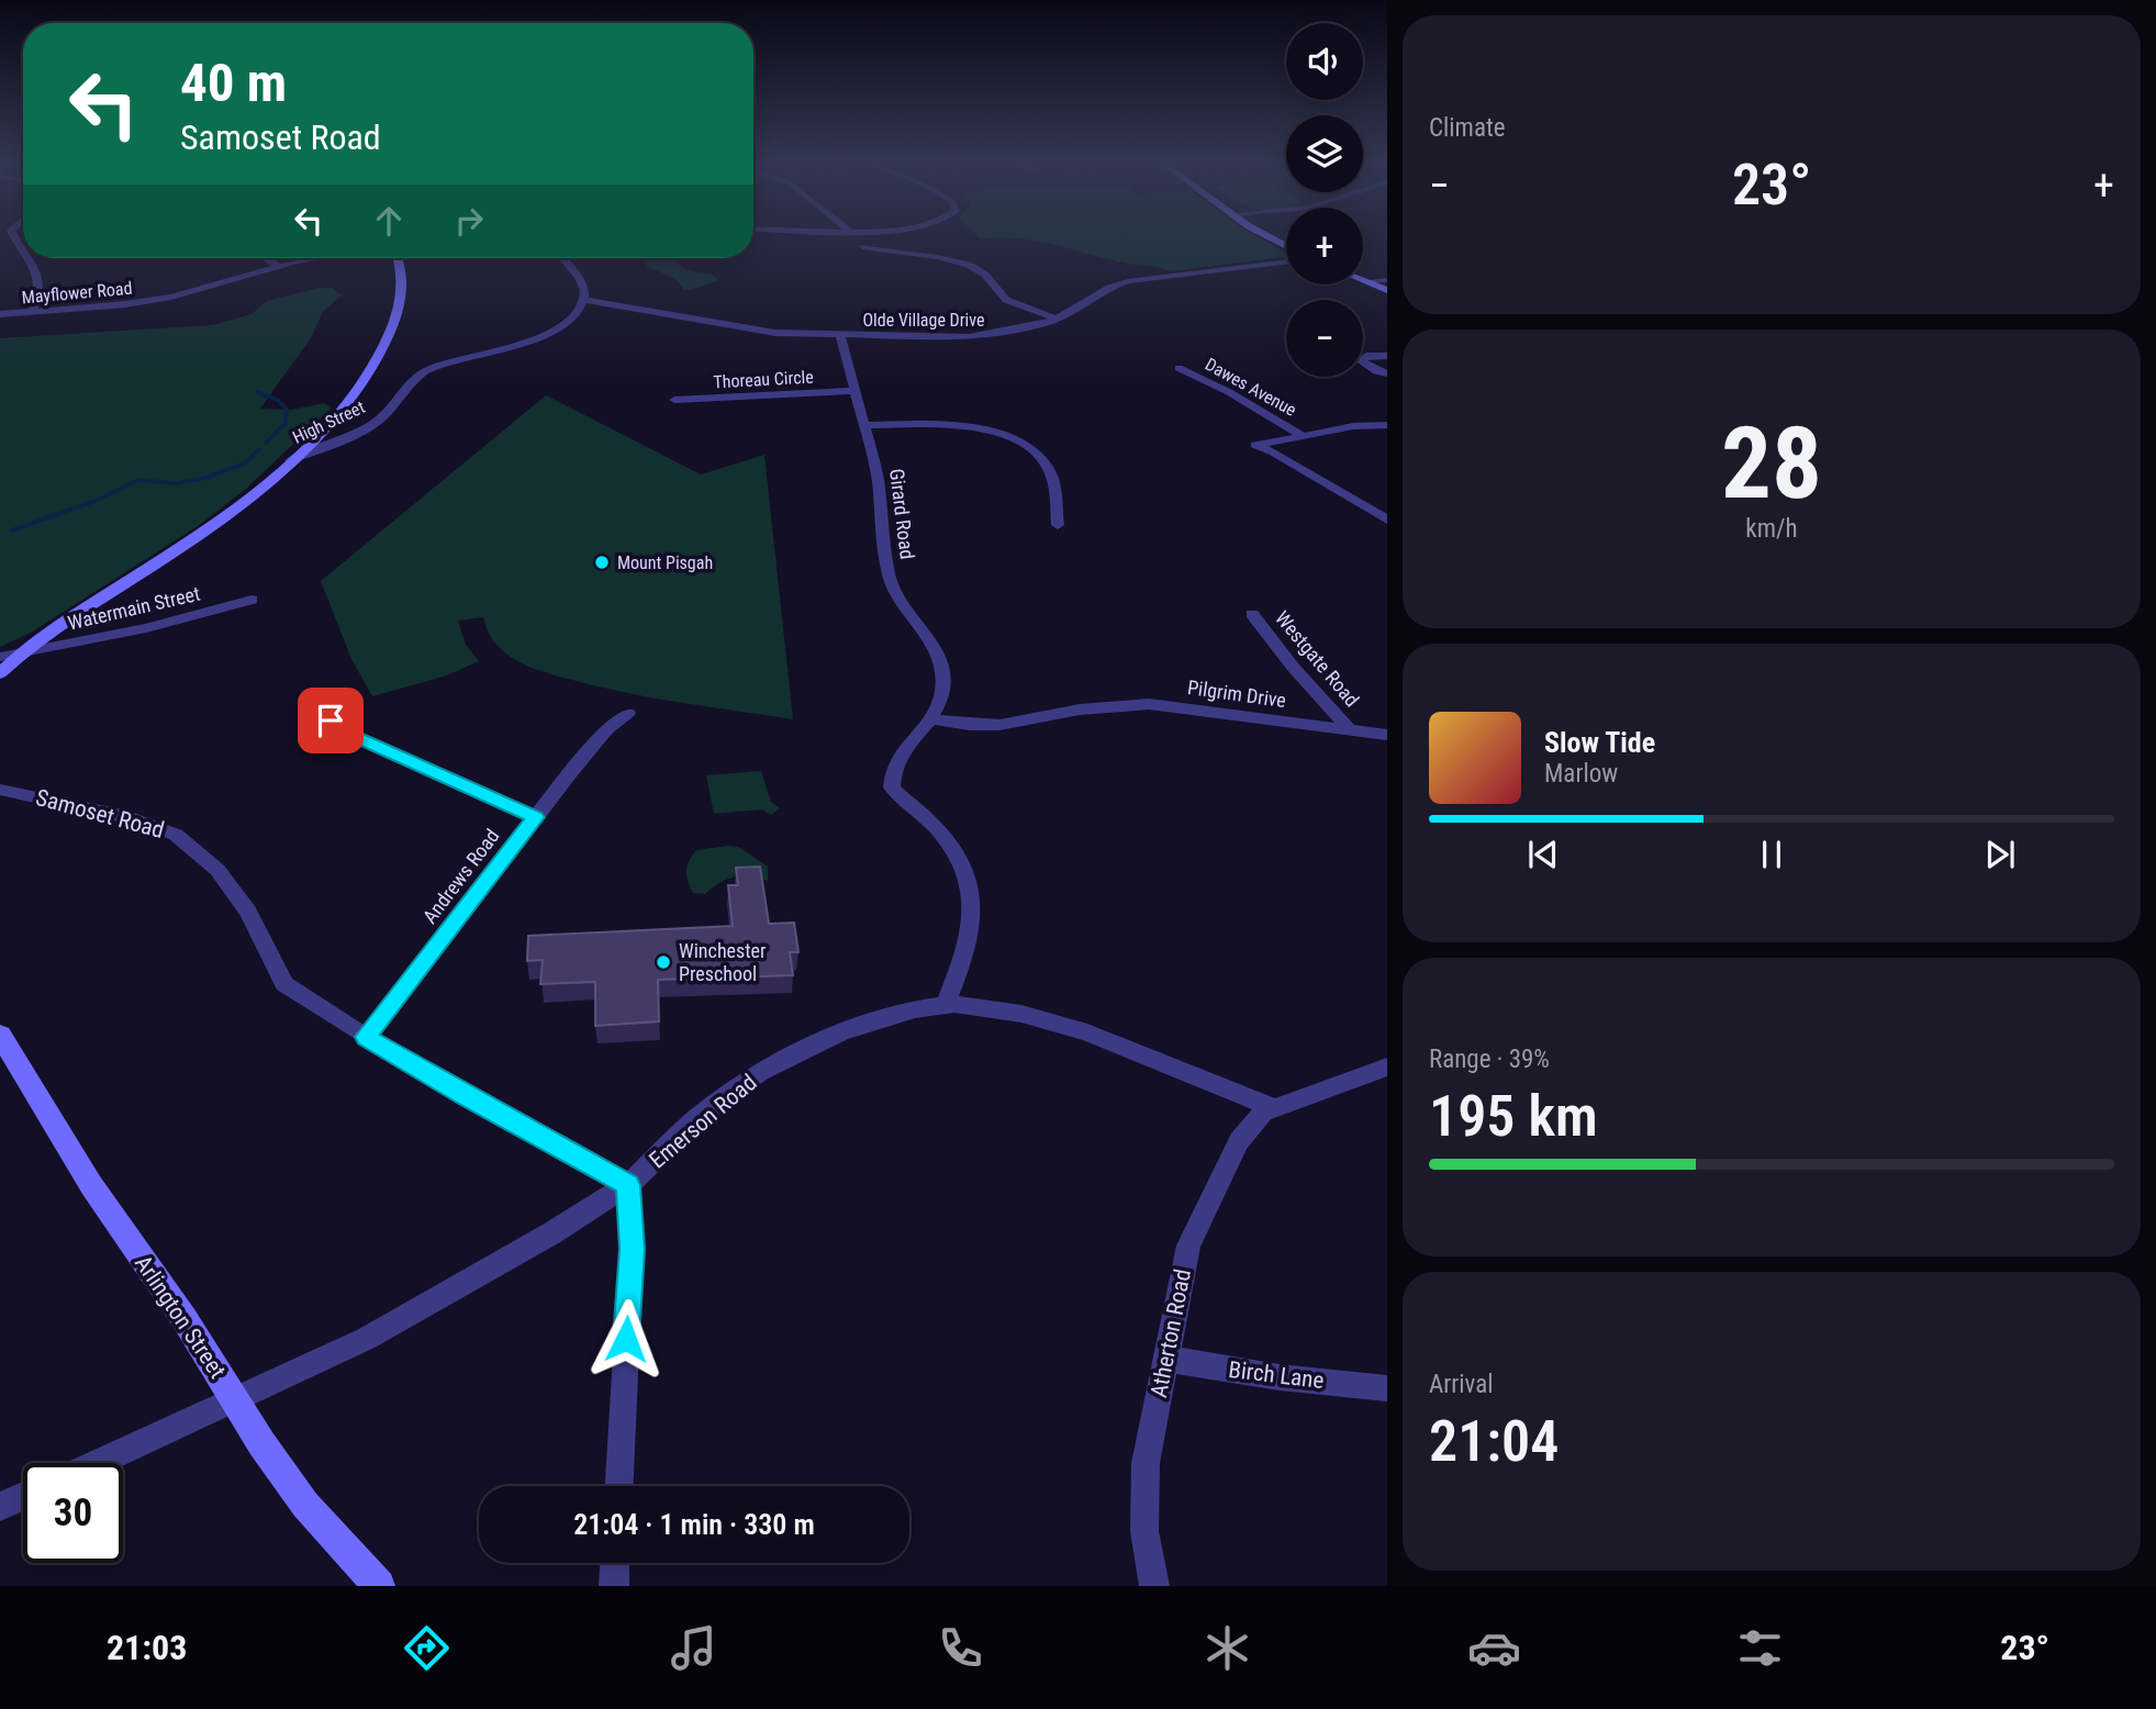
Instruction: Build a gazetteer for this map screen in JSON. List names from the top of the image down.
{
  "streets": {
    "main road": ["High Street", "Arlington Street"],
    "street": [
      "Mayflower Road",
      "Olde Village Drive",
      "Thoreau Circle",
      "Dawes Avenue",
      "Girard Road",
      "Watermain Street",
      "Westgate Road",
      "Pilgrim Drive",
      "Samoset Road",
      "Andrews Road",
      "Emerson Road",
      "Atherton Road",
      "Birch Lane"
    ]
  },
  "crossings": [
    ["Olde Village Drive", "High Street"],
    ["Olde Village Drive", "Girard Road"],
    ["Thoreau Circle", "Girard Road"],
    ["High Street", "Watermain Street"],
    ["Girard Road", "Pilgrim Drive"],
    ["Girard Road", "Emerson Road"],
    ["Westgate Road", "Pilgrim Drive"],
    ["Samoset Road", "Andrews Road"],
    ["Samoset Road", "Emerson Road"],
    ["Emerson Road", "Arlington Street"],
    ["Emerson Road", "Atherton Road"],
    ["Atherton Road", "Birch Lane"]
  ],
  "places": ["Mount Pisgah", "Winchester Preschool"],
  "page": {
    "tile": [
      "Climate",
      ["28", "km/h"],
      ["Range · 39%", "195 km"],
      ["Arrival", "21:04"]
    ],
    "map_buttons": ["+", "−"],
    "turn": ["40 m", "Samoset Road"],
    "heat": ["−", "23°", "+"],
    "song": ["Slow Tide", "Marlow"],
    "limit": "30",
    "trip": "21:04 · 1 min · 330 m",
    "tabs": ["21:03", "23°"]
  }
}
